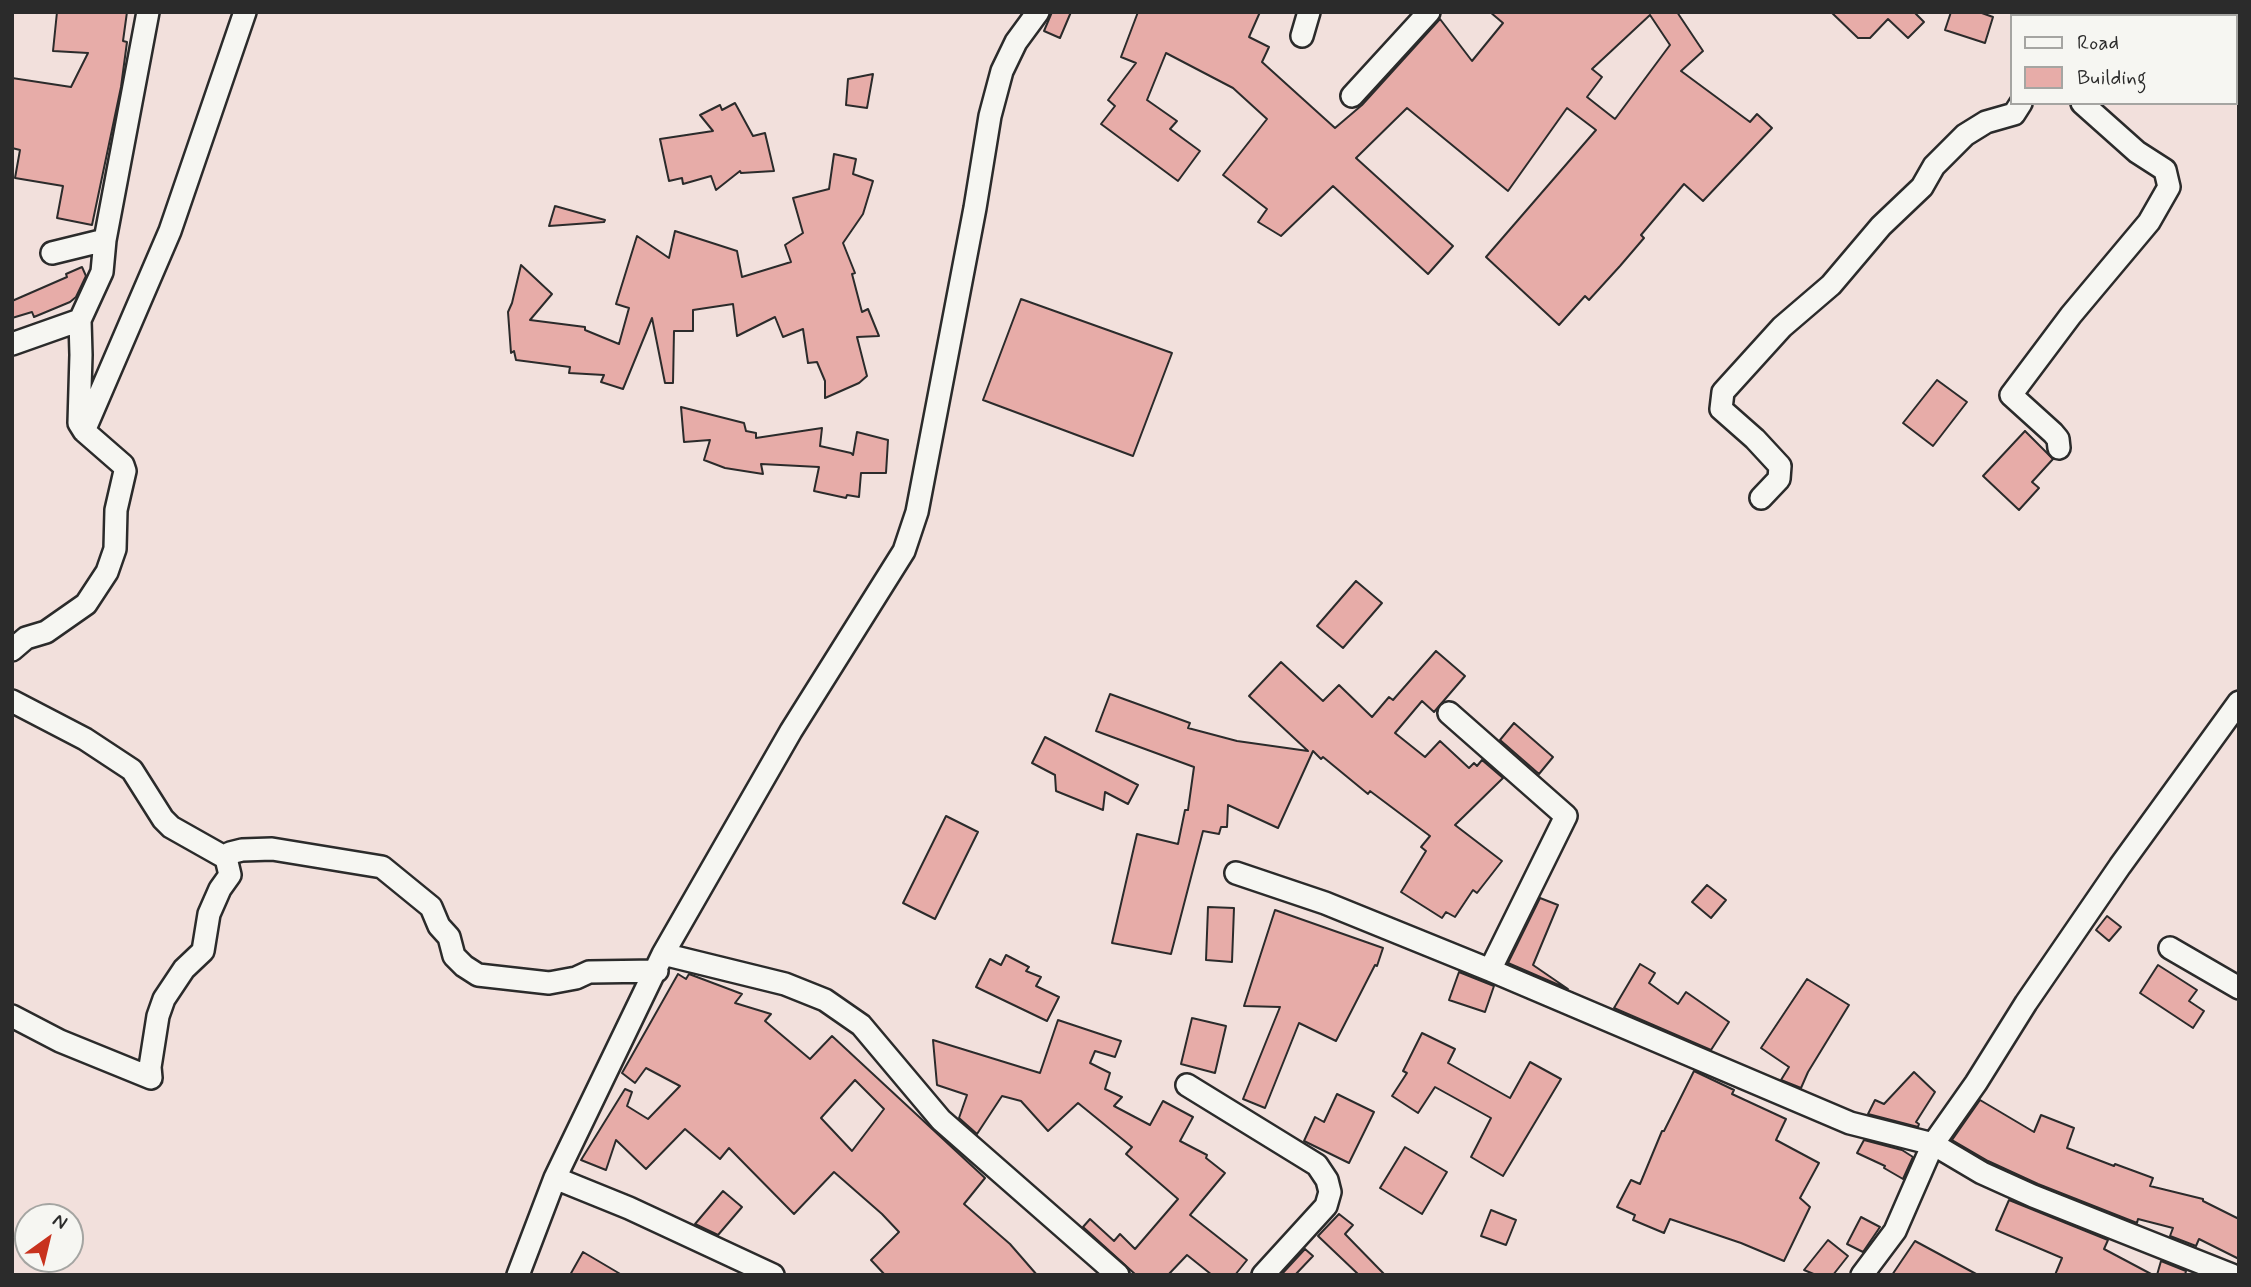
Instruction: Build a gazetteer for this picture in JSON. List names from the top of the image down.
{
  "legend": ["Road", "Building"],
  "north": "top right"
}
